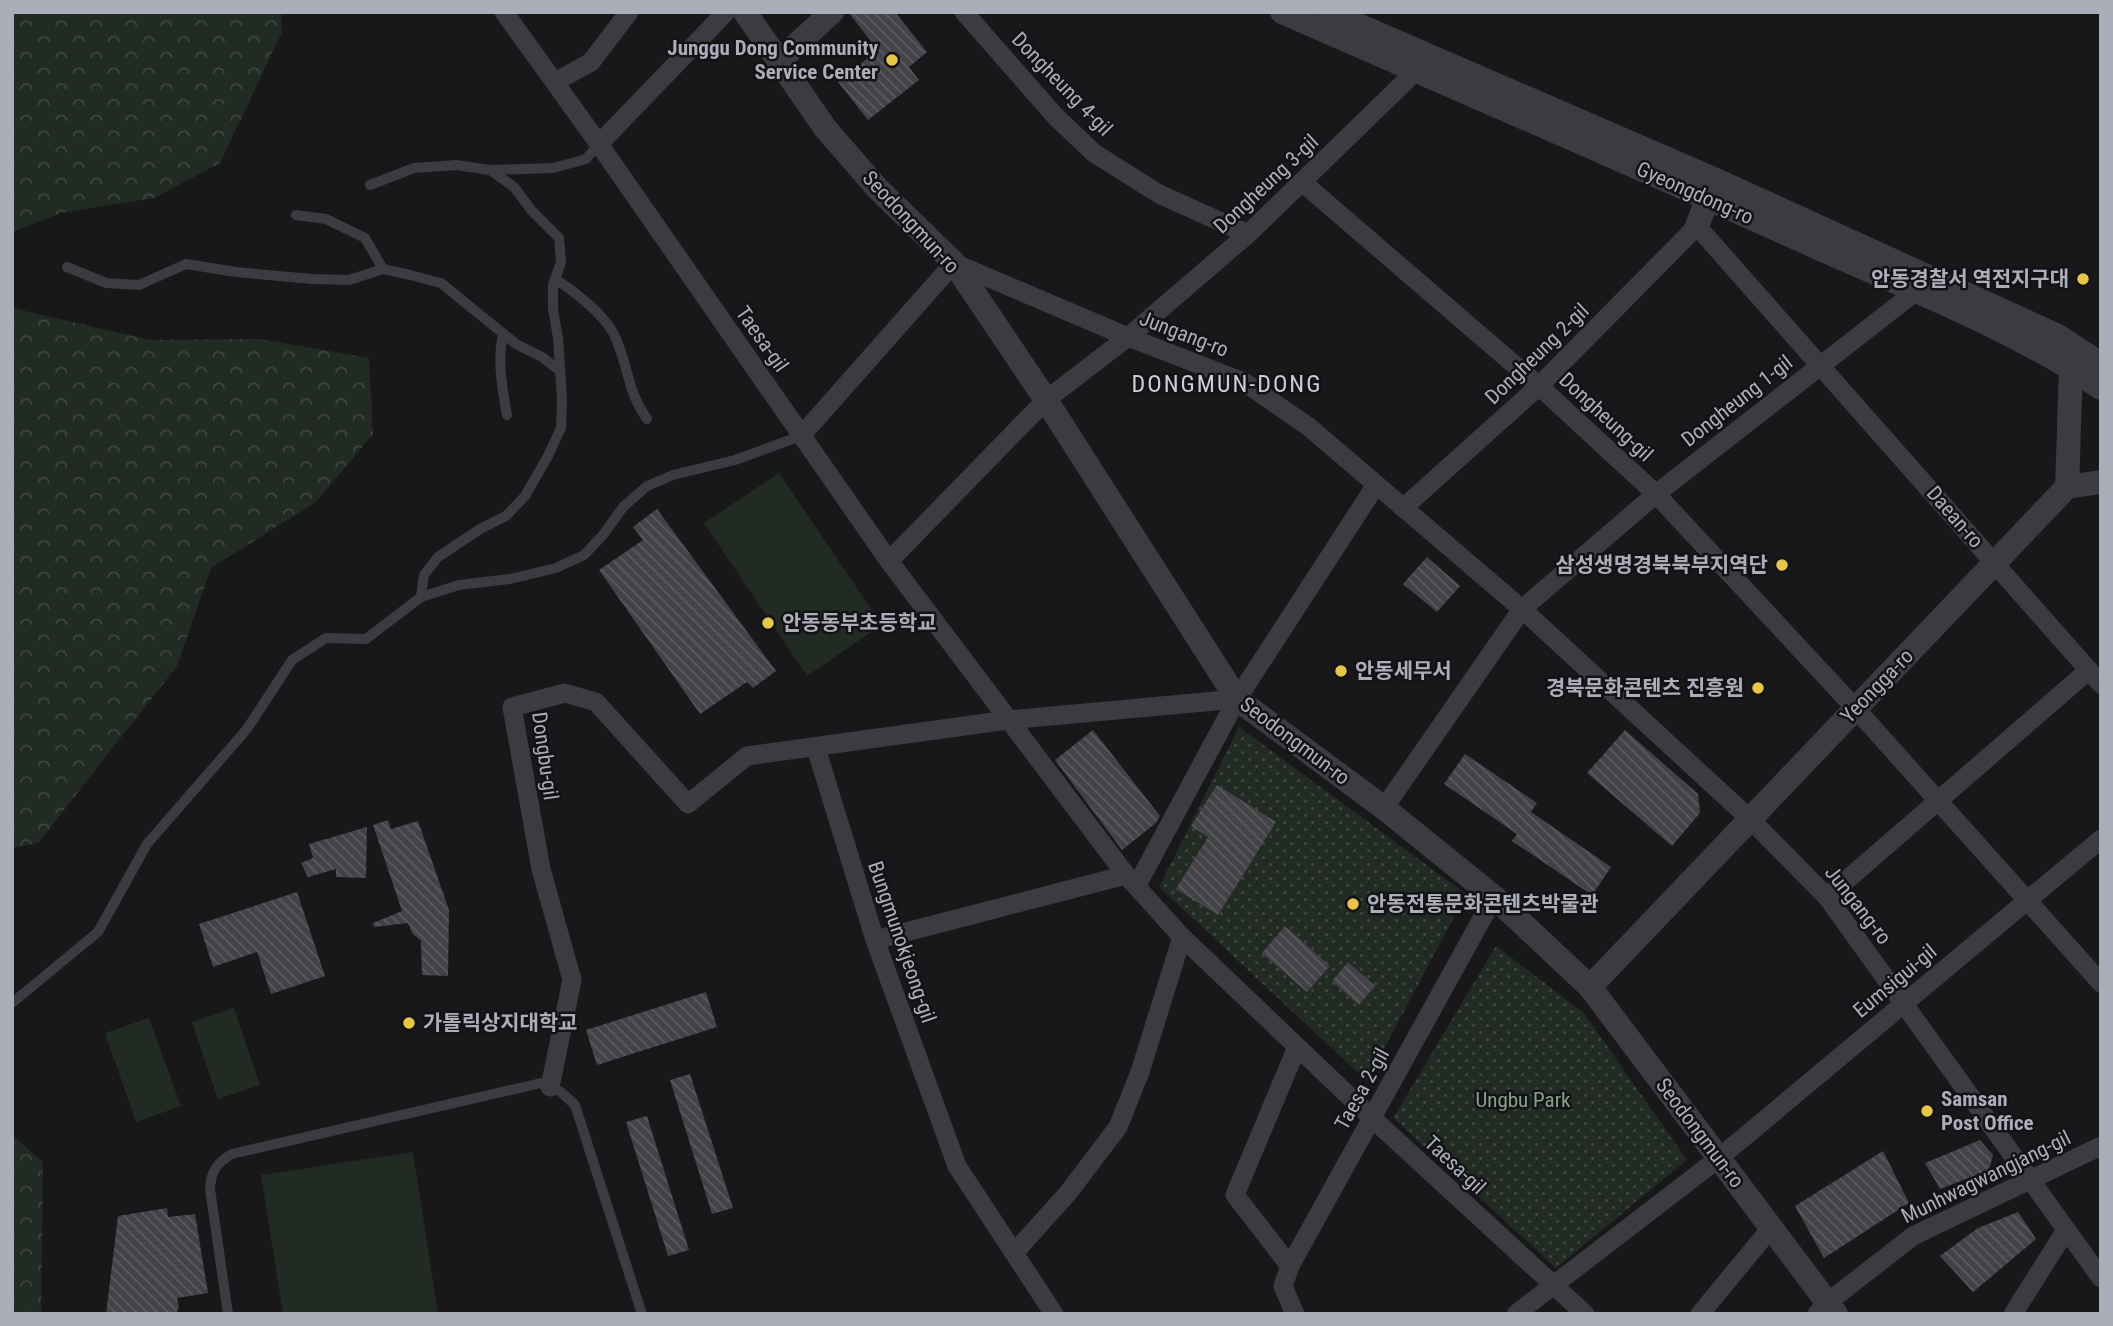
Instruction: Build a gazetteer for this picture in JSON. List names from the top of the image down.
{
  "streets": {
    "street": [
      "Dongheung 4-gil",
      "Dongheung 3-gil",
      "Gyeongdong-ro",
      "Seodongmun-ro",
      "Jungang-ro",
      "Taesa-gil",
      "Dongheung 2-gil",
      "Dongheung 1-gil",
      "Dongheung-gil",
      "Daean-ro",
      "Yeongga-ro",
      "Dongbu-gil",
      "Bungmunokjeong-gil",
      "Eumsigui-gil",
      "Taesa 2-gil",
      "Munhwagwangjang-gil"
    ]
  },
  "crossings": [
    ["Dongheung 4-gil", "Dongheung 3-gil"],
    ["Dongheung 3-gil", "Gyeongdong-ro"],
    ["Dongheung 3-gil", "Seodongmun-ro"],
    ["Dongheung 3-gil", "Jungang-ro"],
    ["Dongheung 3-gil", "Dongheung-gil"],
    ["Seodongmun-ro", "Jungang-ro"],
    ["Seodongmun-ro", "Yeongga-ro"],
    ["Seodongmun-ro", "Eumsigui-gil"],
    ["Seodongmun-ro", "Taesa 2-gil"],
    ["Seodongmun-ro", "Munhwagwangjang-gil"],
    ["Jungang-ro", "Dongheung 2-gil"],
    ["Jungang-ro", "Dongheung 1-gil"],
    ["Jungang-ro", "Daean-ro"],
    ["Jungang-ro", "Yeongga-ro"],
    ["Jungang-ro", "Eumsigui-gil"],
    ["Jungang-ro", "Munhwagwangjang-gil"],
    ["Taesa-gil", "Eumsigui-gil"],
    ["Taesa-gil", "Taesa 2-gil"],
    ["Dongheung 2-gil", "Dongheung-gil"],
    ["Dongheung 2-gil", "Daean-ro"],
    ["Dongheung 1-gil", "Dongheung-gil"],
    ["Dongheung 1-gil", "Daean-ro"],
    ["Dongheung-gil", "Daean-ro"],
    ["Dongheung-gil", "Yeongga-ro"],
    ["Dongheung-gil", "Eumsigui-gil"],
    ["Daean-ro", "Yeongga-ro"],
    ["Dongbu-gil", "Bungmunokjeong-gil"]
  ],
  "districts": ["DONGMUN-DONG"],
  "parks": ["Ungbu Park"],
  "places": [
    "Junggu Dong Community Service Center",
    "안동경찰서 역전지구대",
    "삼성생명경북북부지역단",
    "안동동부초등학교",
    "안동세무서",
    "경북문화콘텐츠 진흥원",
    "안동전통문화콘텐츠박물관",
    "가톨릭상지대학교",
    "Samsan Post Office"
  ]
}
